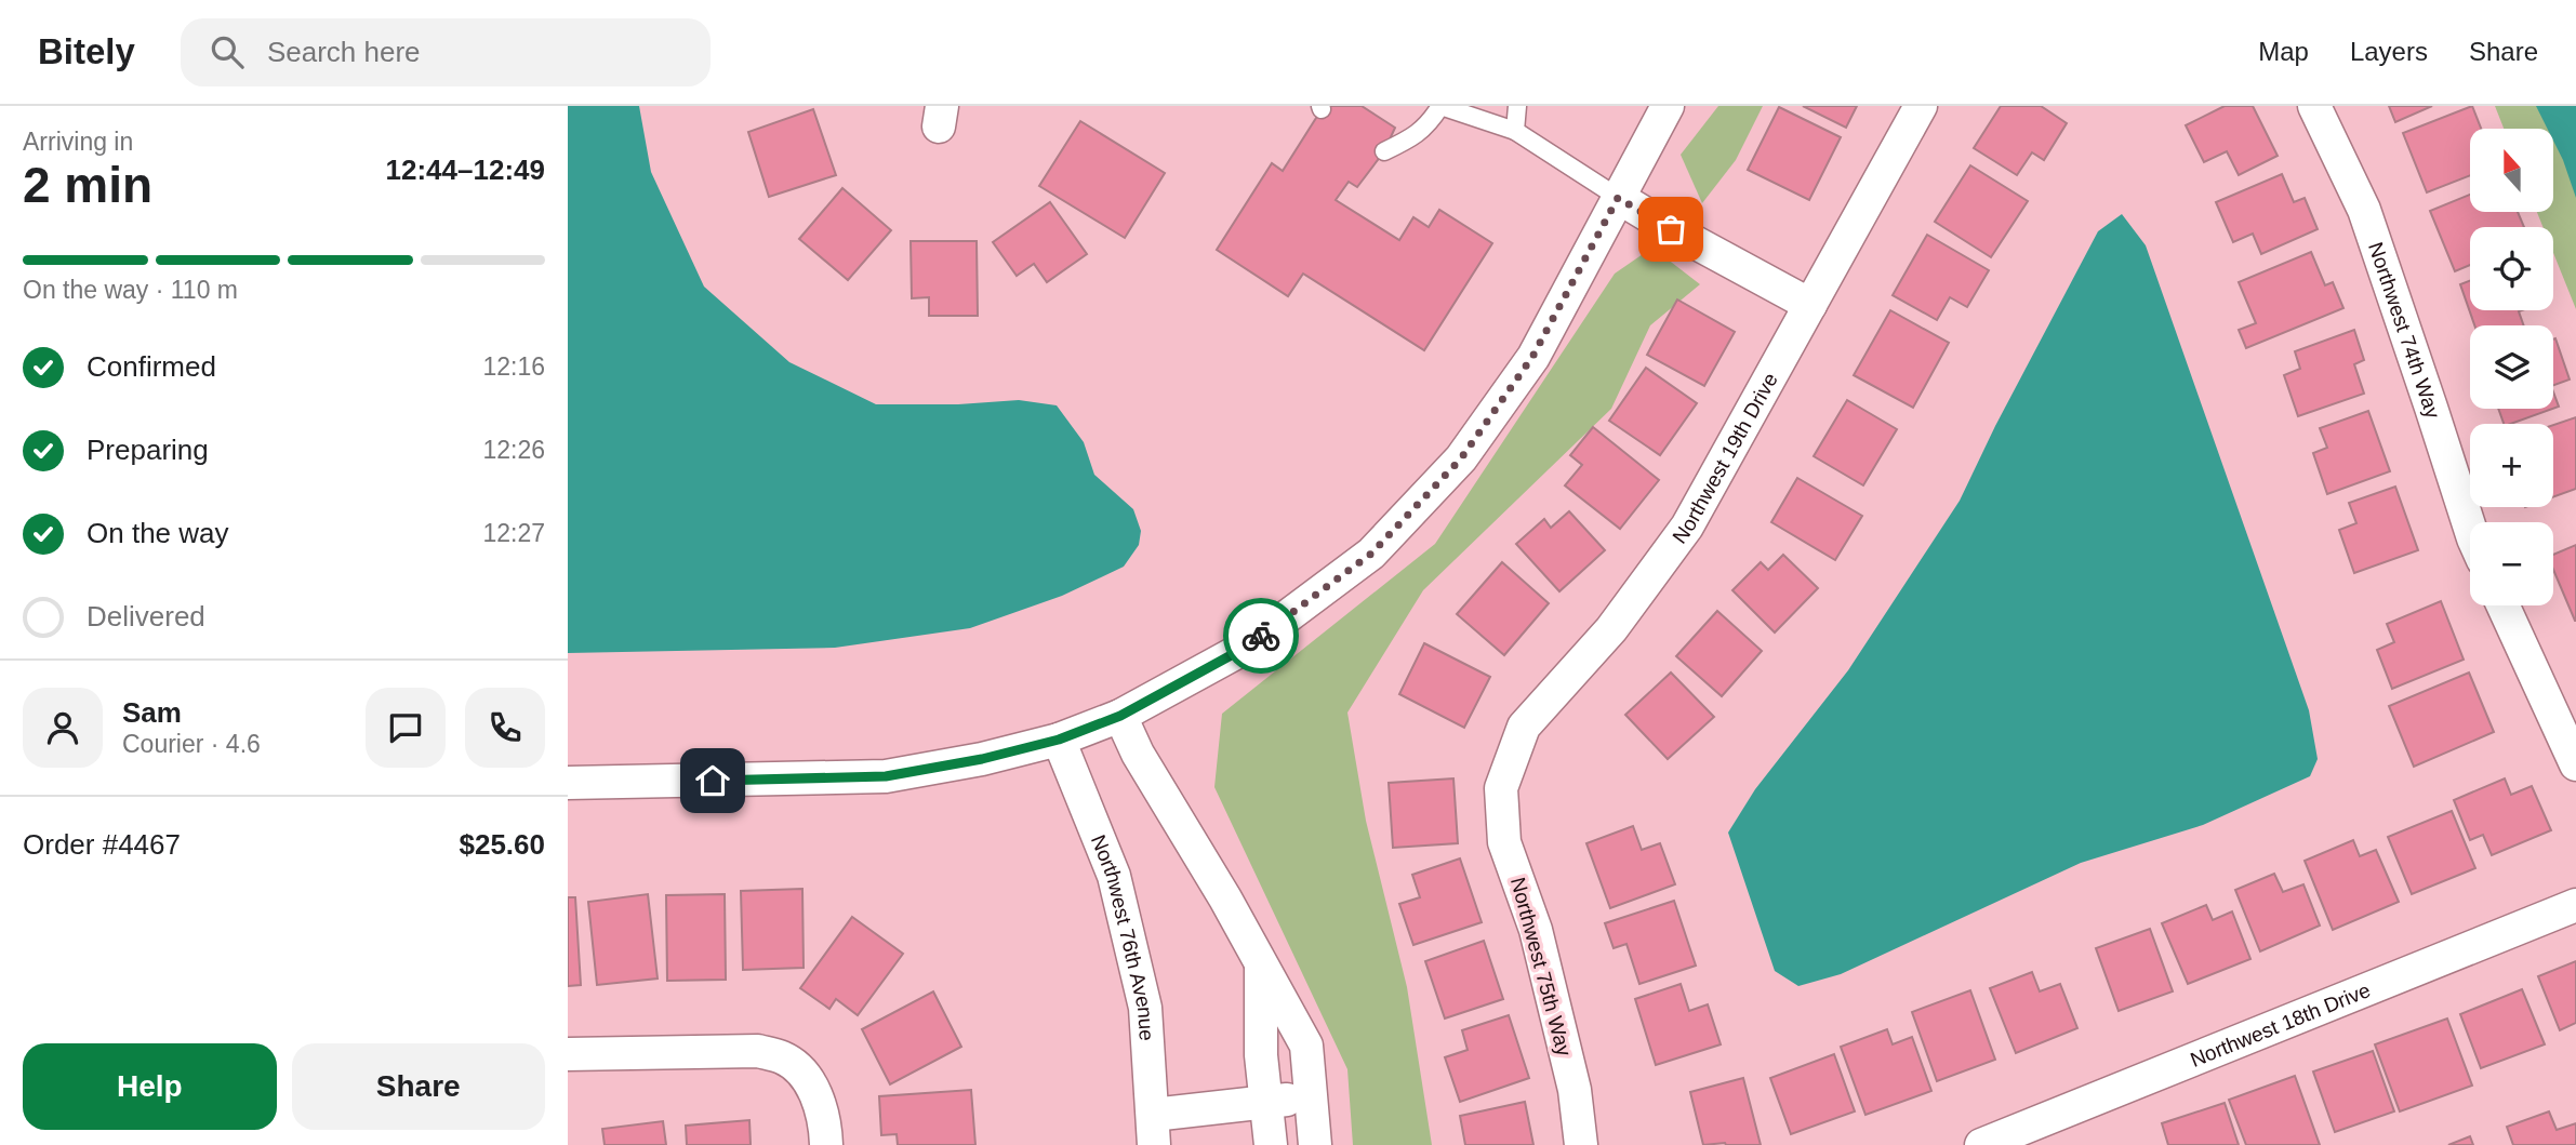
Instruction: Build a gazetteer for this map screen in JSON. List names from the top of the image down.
{
  "streets": {
    "street": [
      "Northwest 74th Way",
      "Northwest 19th Drive",
      "Northwest 76th Avenue",
      "Northwest 75th Way",
      "Northwest 18th Drive"
    ]
  },
  "crossings": [
    ["Northwest 19th Drive", "Northwest 75th Way"]
  ],
  "north": "top",
  "page": {
    "header": "Bitely",
    "search": "Search here",
    "nav": ["Map", "Layers", "Share"],
    "heading": ["2 min", "Arriving in", "12:44–12:49"],
    "panel": [
      "Sam",
      "Courier · 4.6",
      "Order #4467",
      "$25.60"
    ],
    "map_buttons": ["+", "−"],
    "bar": "On the way · 110 m",
    "list": [
      ["Confirmed", "12:16"],
      ["Preparing", "12:26"],
      ["On the way", "12:27"],
      "Delivered"
    ],
    "buttons": ["Help", "Share"]
  }
}
